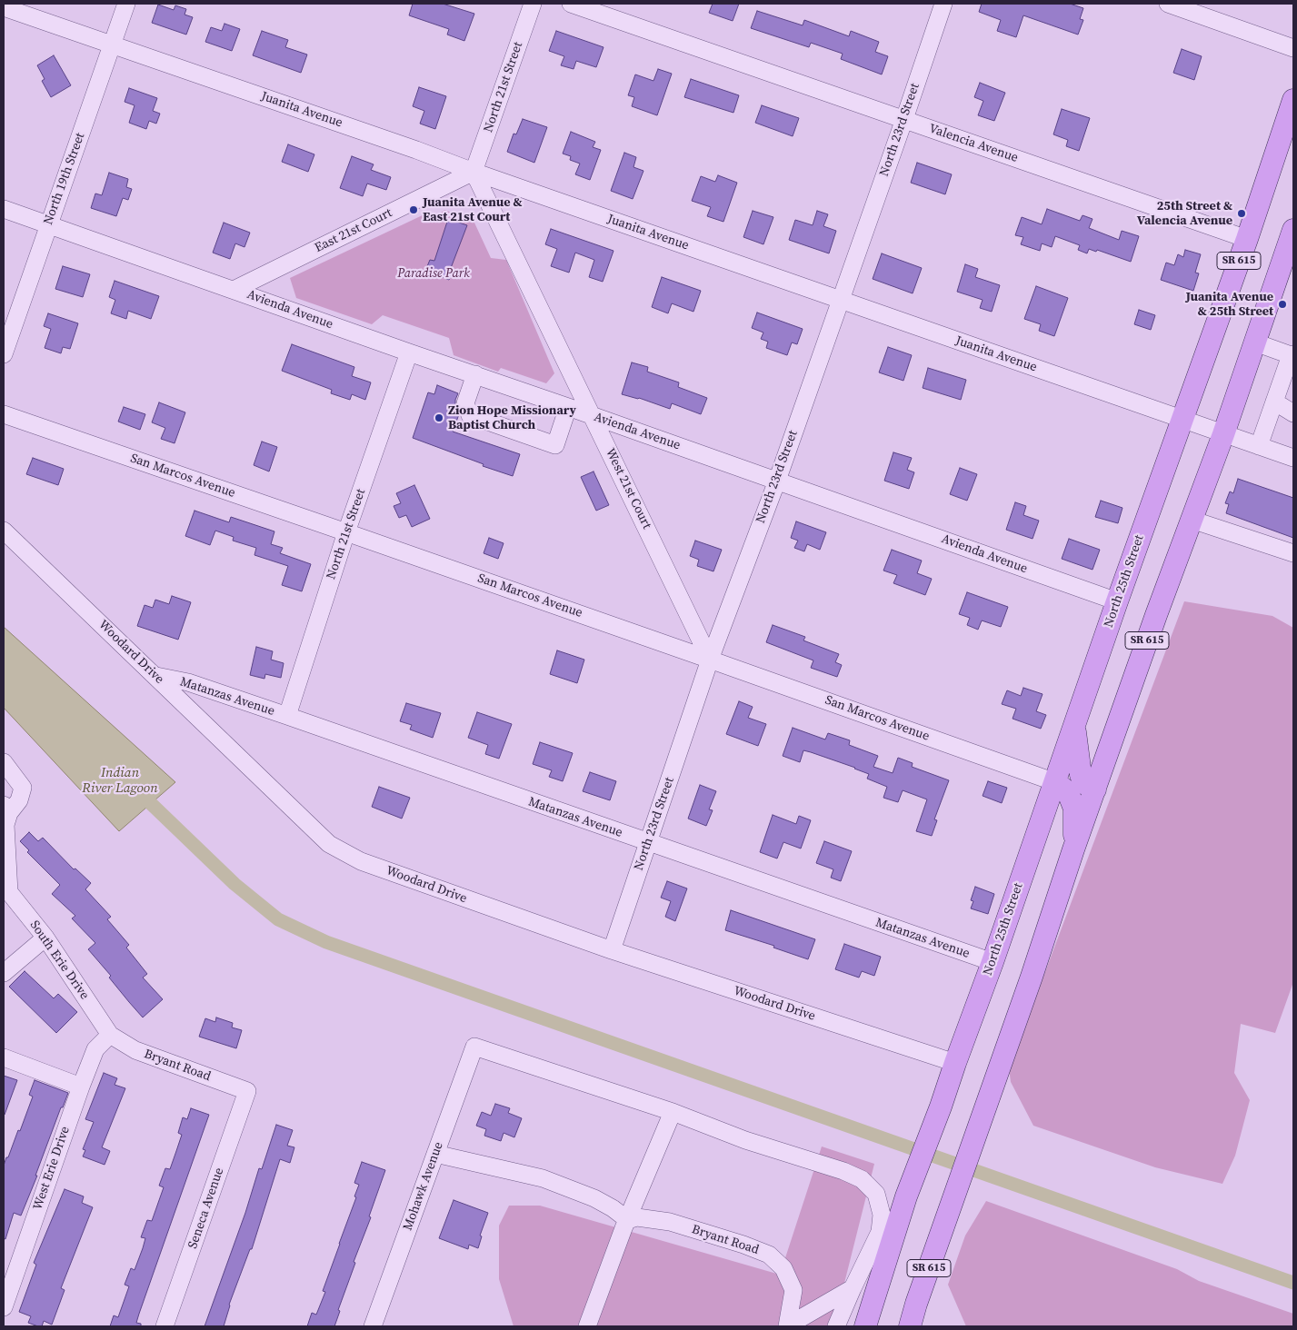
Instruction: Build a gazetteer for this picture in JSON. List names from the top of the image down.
{
  "streets": {
    "main road": ["SR 615", "North 25th Street"],
    "street": [
      "North 21st Street",
      "Juanita Avenue",
      "North 23rd Street",
      "Valencia Avenue",
      "North 19th Street",
      "East 21st Court",
      "Avienda Avenue",
      "San Marcos Avenue",
      "West 21st Court",
      "Woodard Drive",
      "Matanzas Avenue",
      "South Erie Drive",
      "Bryant Road",
      "West Erie Drive",
      "Mohawk Avenue",
      "Seneca Avenue"
    ]
  },
  "crossings": [
    ["North 21st Street", "Juanita Avenue"],
    ["North 21st Street", "East 21st Court"],
    ["North 21st Street", "Avienda Avenue"],
    ["North 21st Street", "San Marcos Avenue"],
    ["North 21st Street", "West 21st Court"],
    ["North 21st Street", "Matanzas Avenue"],
    ["Juanita Avenue", "North 23rd Street"],
    ["Juanita Avenue", "North 19th Street"],
    ["Juanita Avenue", "East 21st Court"],
    ["Juanita Avenue", "SR 615"],
    ["Juanita Avenue", "West 21st Court"],
    ["Juanita Avenue", "North 25th Street"],
    ["North 23rd Street", "Valencia Avenue"],
    ["North 23rd Street", "Avienda Avenue"],
    ["North 23rd Street", "San Marcos Avenue"],
    ["North 23rd Street", "West 21st Court"],
    ["North 23rd Street", "Woodard Drive"],
    ["North 23rd Street", "Matanzas Avenue"],
    ["Valencia Avenue", "North 25th Street"],
    ["North 19th Street", "Avienda Avenue"],
    ["East 21st Court", "Avienda Avenue"],
    ["East 21st Court", "West 21st Court"],
    ["SR 615", "North 25th Street"],
    ["SR 615", "Woodard Drive"],
    ["Avienda Avenue", "West 21st Court"],
    ["Avienda Avenue", "North 25th Street"],
    ["San Marcos Avenue", "West 21st Court"],
    ["San Marcos Avenue", "North 25th Street"],
    ["North 25th Street", "Woodard Drive"],
    ["North 25th Street", "Matanzas Avenue"],
    ["Woodard Drive", "Matanzas Avenue"],
    ["South Erie Drive", "Bryant Road"],
    ["South Erie Drive", "West Erie Drive"],
    ["Bryant Road", "West Erie Drive"],
    ["Bryant Road", "Seneca Avenue"]
  ],
  "water": ["Indian River Lagoon"],
  "parks": ["Paradise Park"],
  "places": [
    "Juanita Avenue & East 21st Court",
    "25th Street & Valencia Avenue",
    "Juanita Avenue & 25th Street",
    "Zion Hope Missionary Baptist Church"
  ]
}
